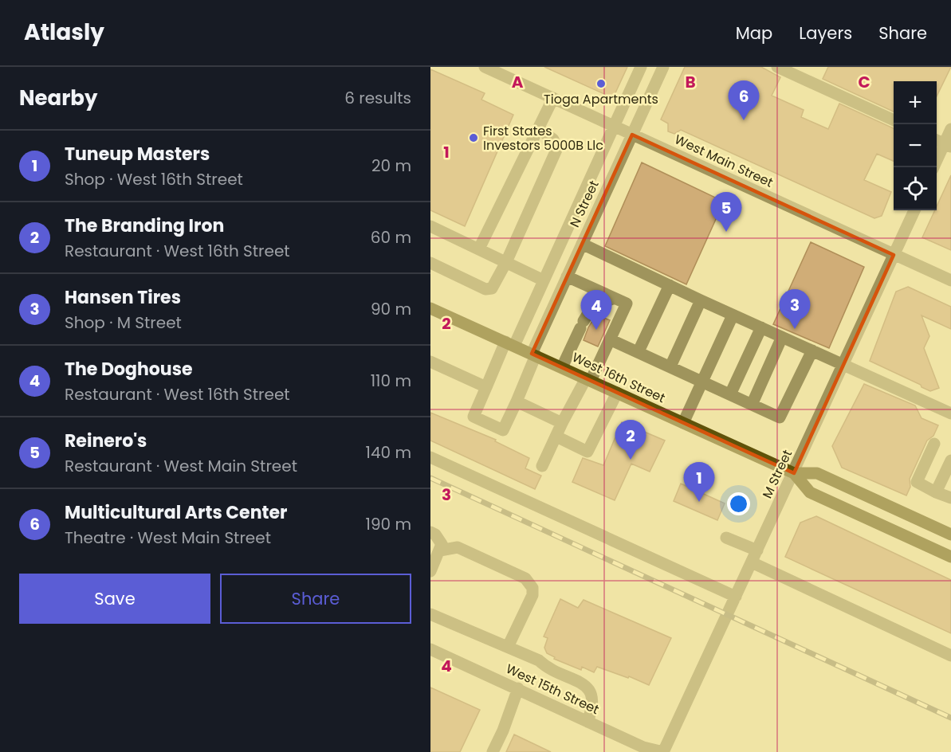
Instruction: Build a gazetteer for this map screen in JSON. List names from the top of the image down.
{
  "streets": {
    "main road": ["West 16th Street"],
    "street": [
      "West Main Street",
      "N Street",
      "M Street",
      "West 15th Street"
    ]
  },
  "crossings": [
    ["West Main Street", "N Street"],
    ["West Main Street", "M Street"],
    ["N Street", "West 16th Street"],
    ["West 16th Street", "M Street"],
    ["M Street", "West 15th Street"]
  ],
  "places": ["Tioga Apartments", "First States Investors 5000B Llc"],
  "page": {
    "header": "Atlasly",
    "nav": ["Map", "Layers", "Share"],
    "heading": ["Nearby", "6 results"],
    "pins": [
      "6",
      "5",
      "3",
      "4",
      "2",
      "1"
    ],
    "map_buttons": ["+", "−"],
    "list": [
      {
        "mark": "1",
        "name": "Tuneup Masters",
        "note": "Shop · West 16th Street",
        "value": "20 m"
      },
      {
        "mark": "2",
        "name": "The Branding Iron",
        "note": "Restaurant · West 16th Street",
        "value": "60 m"
      },
      {
        "mark": "3",
        "name": "Hansen Tires",
        "note": "Shop · M Street",
        "value": "90 m"
      },
      {
        "mark": "4",
        "name": "The Doghouse",
        "note": "Restaurant · West 16th Street",
        "value": "110 m"
      },
      {
        "mark": "5",
        "name": "Reinero's",
        "note": "Restaurant · West Main Street",
        "value": "140 m"
      },
      {
        "mark": "6",
        "name": "Multicultural Arts Center",
        "note": "Theatre · West Main Street",
        "value": "190 m"
      }
    ],
    "buttons": ["Save", "Share"]
  },
  "grid": {
    "columns": ["A", "B", "C"],
    "rows": [
      "1",
      "2",
      "3",
      "4"
    ]
  }
}
